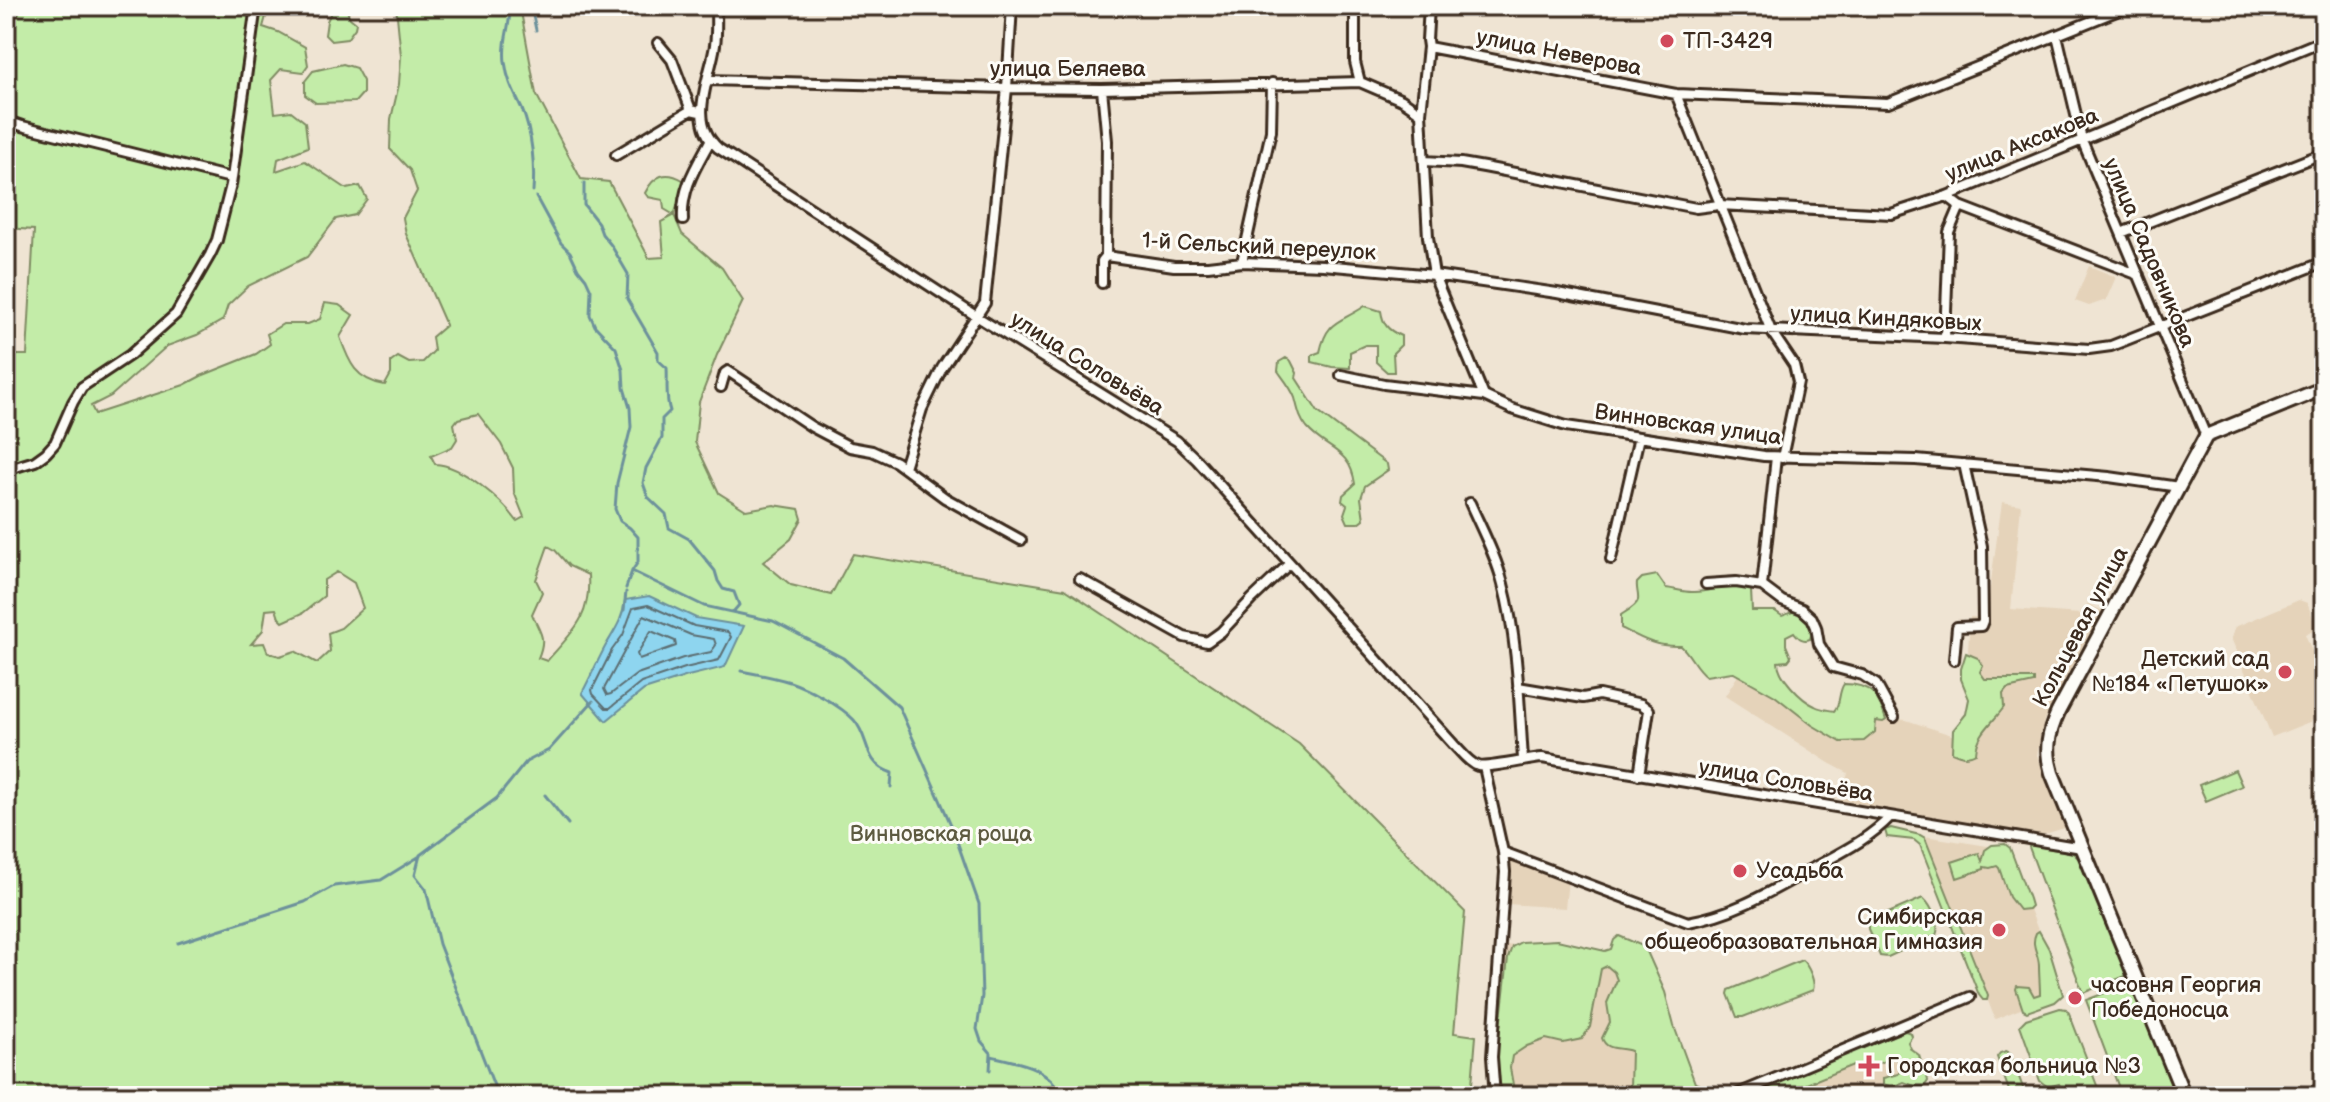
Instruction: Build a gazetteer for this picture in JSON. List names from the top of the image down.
{
  "streets": {
    "street": [
      "улица Неверова",
      "улица Беляева",
      "улица Аксакова",
      "1-й Сельский переулок",
      "улица Садовникова",
      "улица Киндяковых",
      "улица Соловьёва",
      "Винновская улица",
      "Кольцевая улица"
    ]
  },
  "crossings": [
    ["улица Неверова", "улица Садовникова"],
    ["улица Аксакова", "улица Садовникова"],
    ["1-й Сельский переулок", "улица Киндяковых"],
    ["улица Садовникова", "улица Киндяковых"],
    ["улица Садовникова", "Кольцевая улица"],
    ["улица Соловьёва", "Кольцевая улица"],
    ["Винновская улица", "Кольцевая улица"]
  ],
  "parks": ["Винновская роща"],
  "places": {
    "other": [
      "ТП-3429",
      "Детский сад №184 «Петушок»",
      "Усадьба",
      "Симбирская общеобразовательная Гимназия",
      "часовня Георгия Победоносца"
    ],
    "health": ["Городская больница №3"]
  }
}
